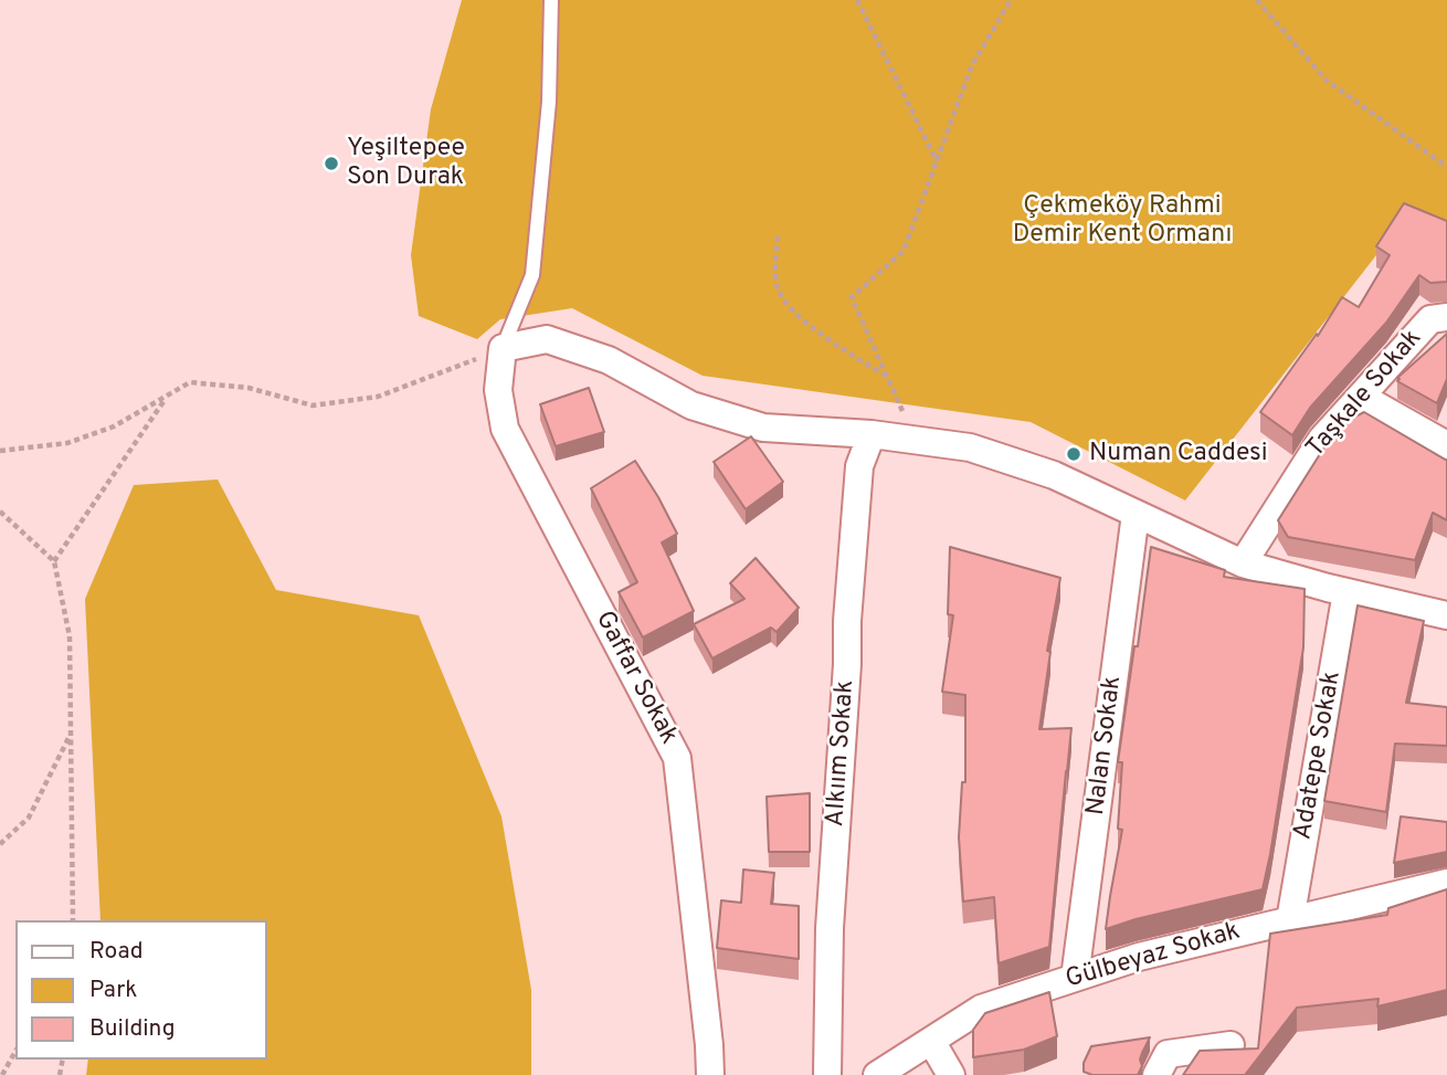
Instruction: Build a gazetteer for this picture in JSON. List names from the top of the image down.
{
  "streets": {
    "street": [
      "Taşkale Sokak",
      "Gaffar Sokak",
      "Nalan Sokak",
      "Alkıım Sokak",
      "Adatepe Sokak",
      "Gülbeyaz Sokak"
    ]
  },
  "crossings": [
    ["Nalan Sokak", "Gülbeyaz Sokak"],
    ["Adatepe Sokak", "Gülbeyaz Sokak"]
  ],
  "parks": ["Çekmeköy Rahmi Demir Kent Ormanı"],
  "places": ["Yeşiltepee Son Durak", "Numan Caddesi"],
  "legend": ["Road", "Park", "Building"]
}
